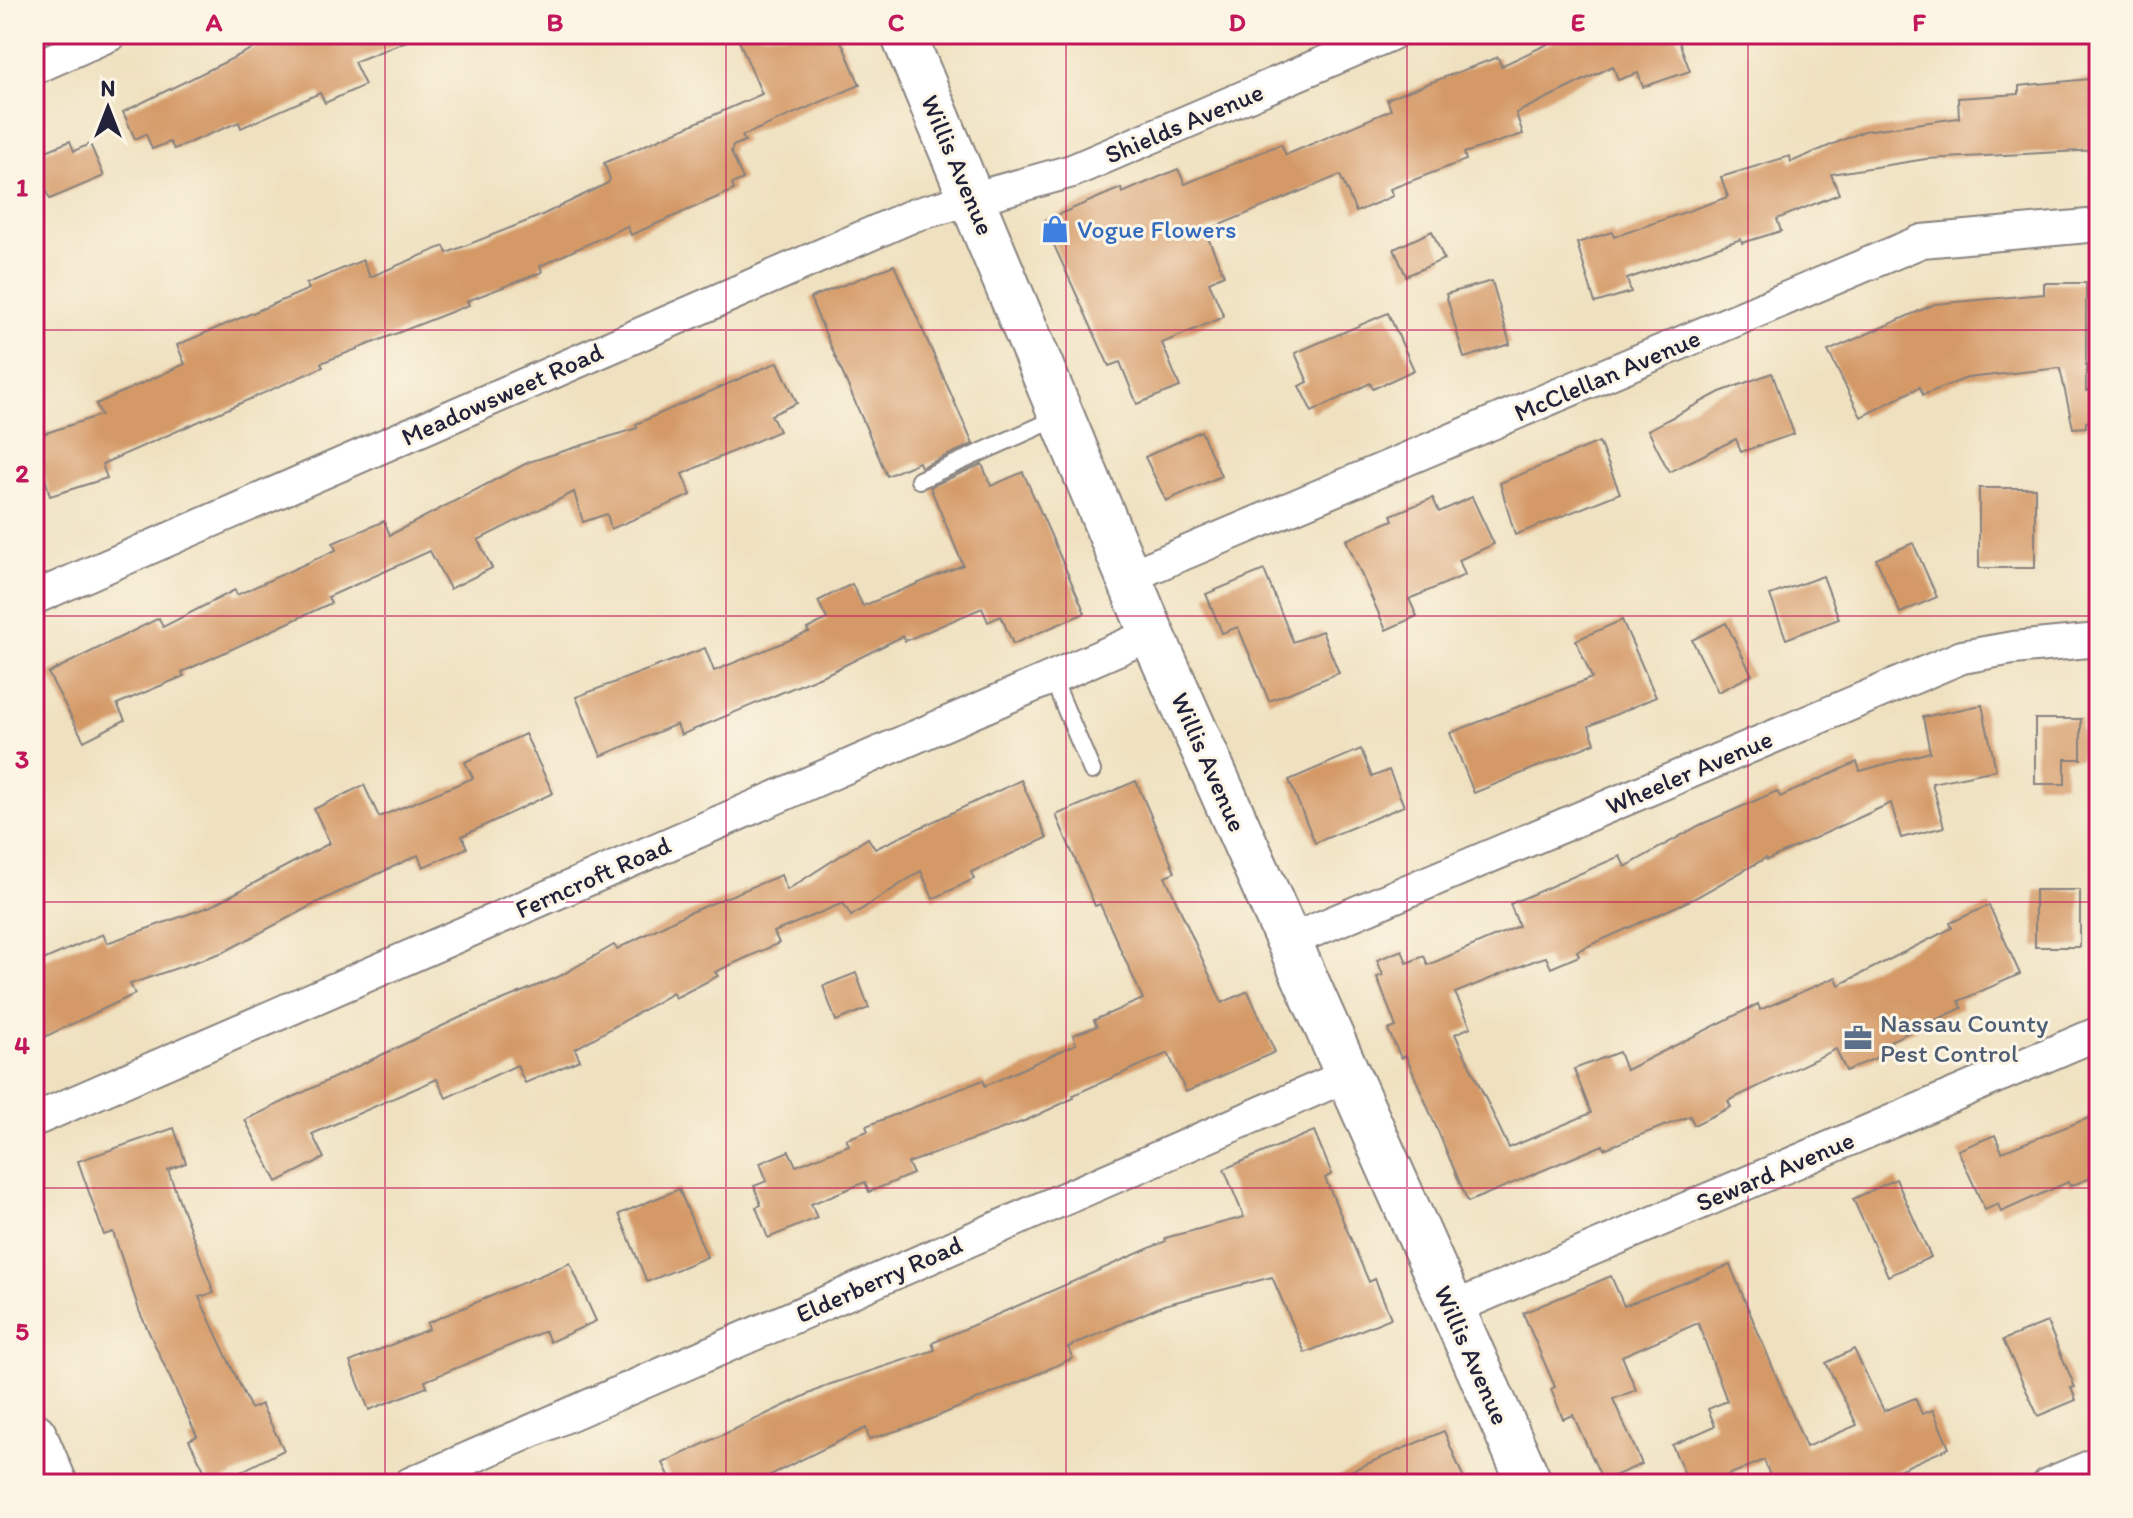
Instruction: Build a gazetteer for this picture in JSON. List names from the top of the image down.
{
  "streets": {
    "main road": ["Willis Avenue"],
    "street": [
      "Shields Avenue",
      "McClellan Avenue",
      "Meadowsweet Road",
      "Wheeler Avenue",
      "Ferncroft Road",
      "Seward Avenue",
      "Elderberry Road"
    ]
  },
  "crossings": [
    ["Shields Avenue", "Willis Avenue"],
    ["Shields Avenue", "Meadowsweet Road"],
    ["Willis Avenue", "McClellan Avenue"],
    ["Willis Avenue", "Meadowsweet Road"],
    ["Willis Avenue", "Wheeler Avenue"],
    ["Willis Avenue", "Ferncroft Road"],
    ["Willis Avenue", "Seward Avenue"],
    ["Willis Avenue", "Elderberry Road"]
  ],
  "places": {
    "shop": ["Vogue Flowers"],
    "office": ["Nassau County Pest Control"]
  },
  "north": "top",
  "grid": {
    "columns": [
      "A",
      "B",
      "C",
      "D",
      "E",
      "F"
    ],
    "rows": [
      "1",
      "2",
      "3",
      "4",
      "5"
    ]
  }
}
